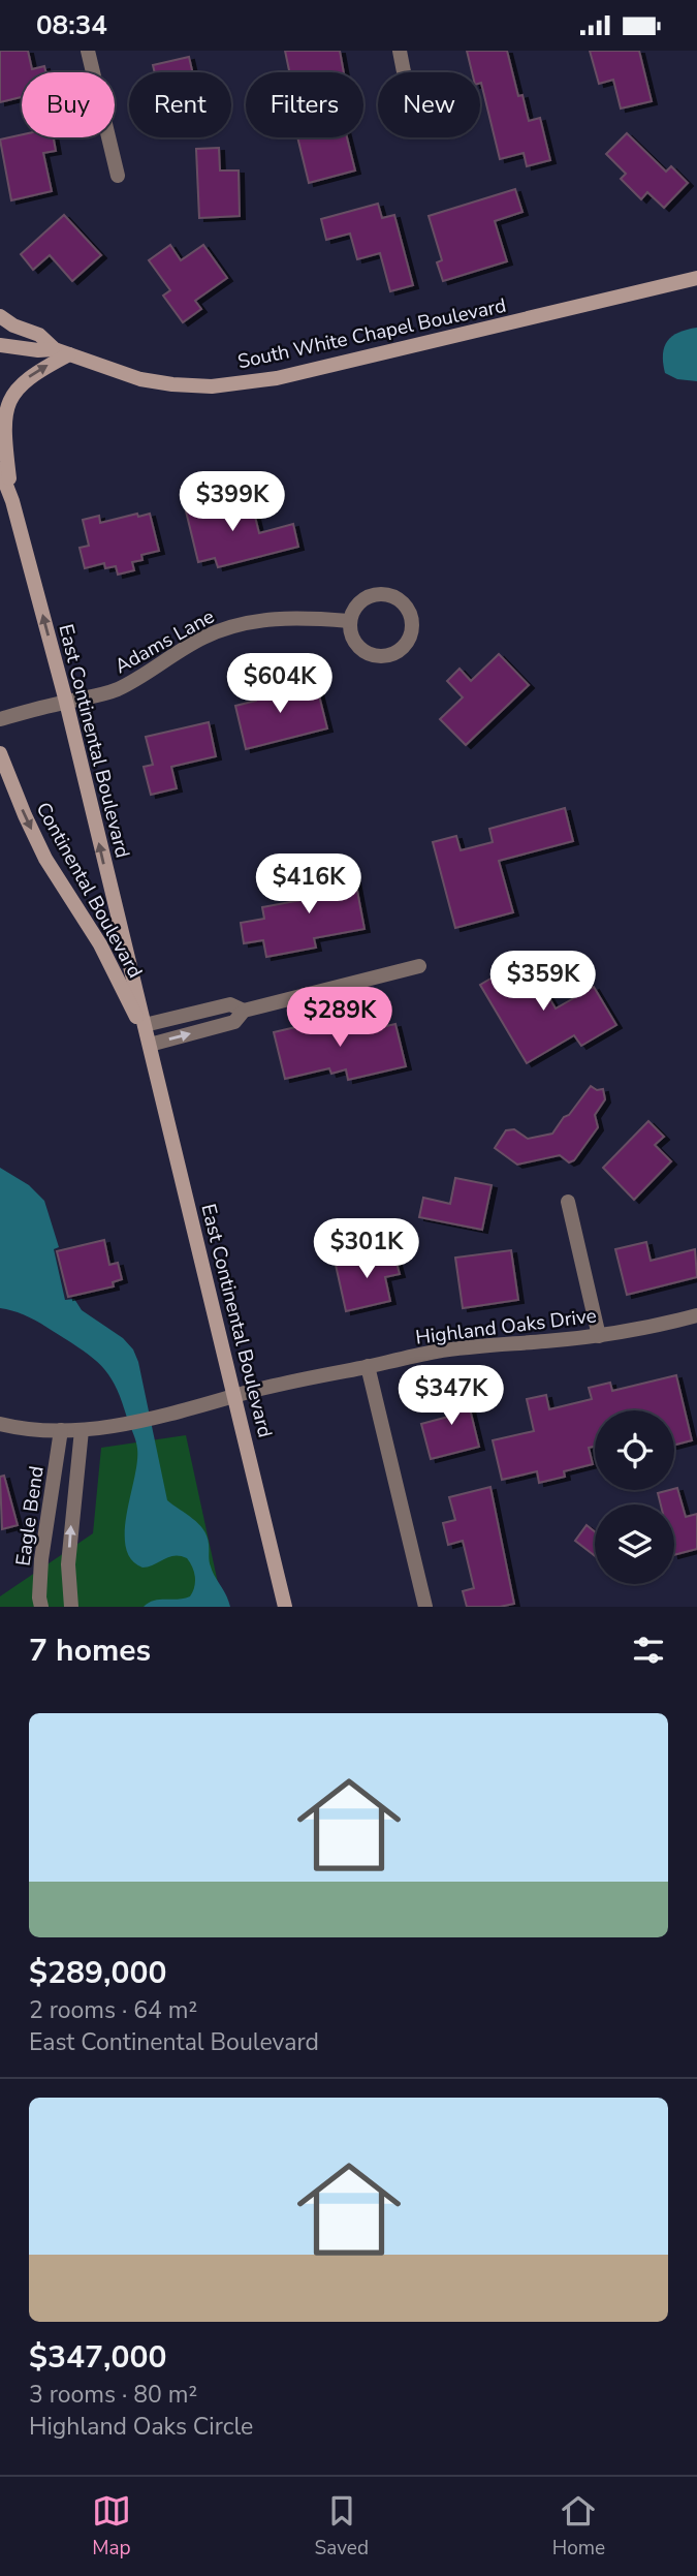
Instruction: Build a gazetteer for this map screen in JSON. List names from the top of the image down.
{
  "streets": {
    "main road": ["South White Chapel Boulevard", "East Continental Boulevard", "Continental Boulevard"],
    "street": ["Adams Lane", "Highland Oaks Drive", "Eagle Bend"]
  },
  "crossings": [
    ["Adams Lane", "East Continental Boulevard"],
    ["East Continental Boulevard", "Continental Boulevard"],
    ["East Continental Boulevard", "Highland Oaks Drive"],
    ["Highland Oaks Drive", "Eagle Bend"]
  ],
  "one_way": ["East Continental Boulevard", "Continental Boulevard"],
  "page": {
    "status": "08:34",
    "chip": [
      "Buy",
      "Rent",
      "Filters",
      "New"
    ],
    "price": [
      "$399K",
      "$604K",
      "$416K",
      "$359K",
      "$289K",
      "$301K",
      "$347K"
    ],
    "heading": "7 homes",
    "list": [
      {
        "name": "$289,000",
        "note": "2 rooms · 64 m² · East Continental Boulevard"
      },
      {
        "name": "$347,000",
        "note": "3 rooms · 80 m² · Highland Oaks Circle"
      }
    ],
    "tabs": ["Map", "Saved", "Home"]
  }
}
